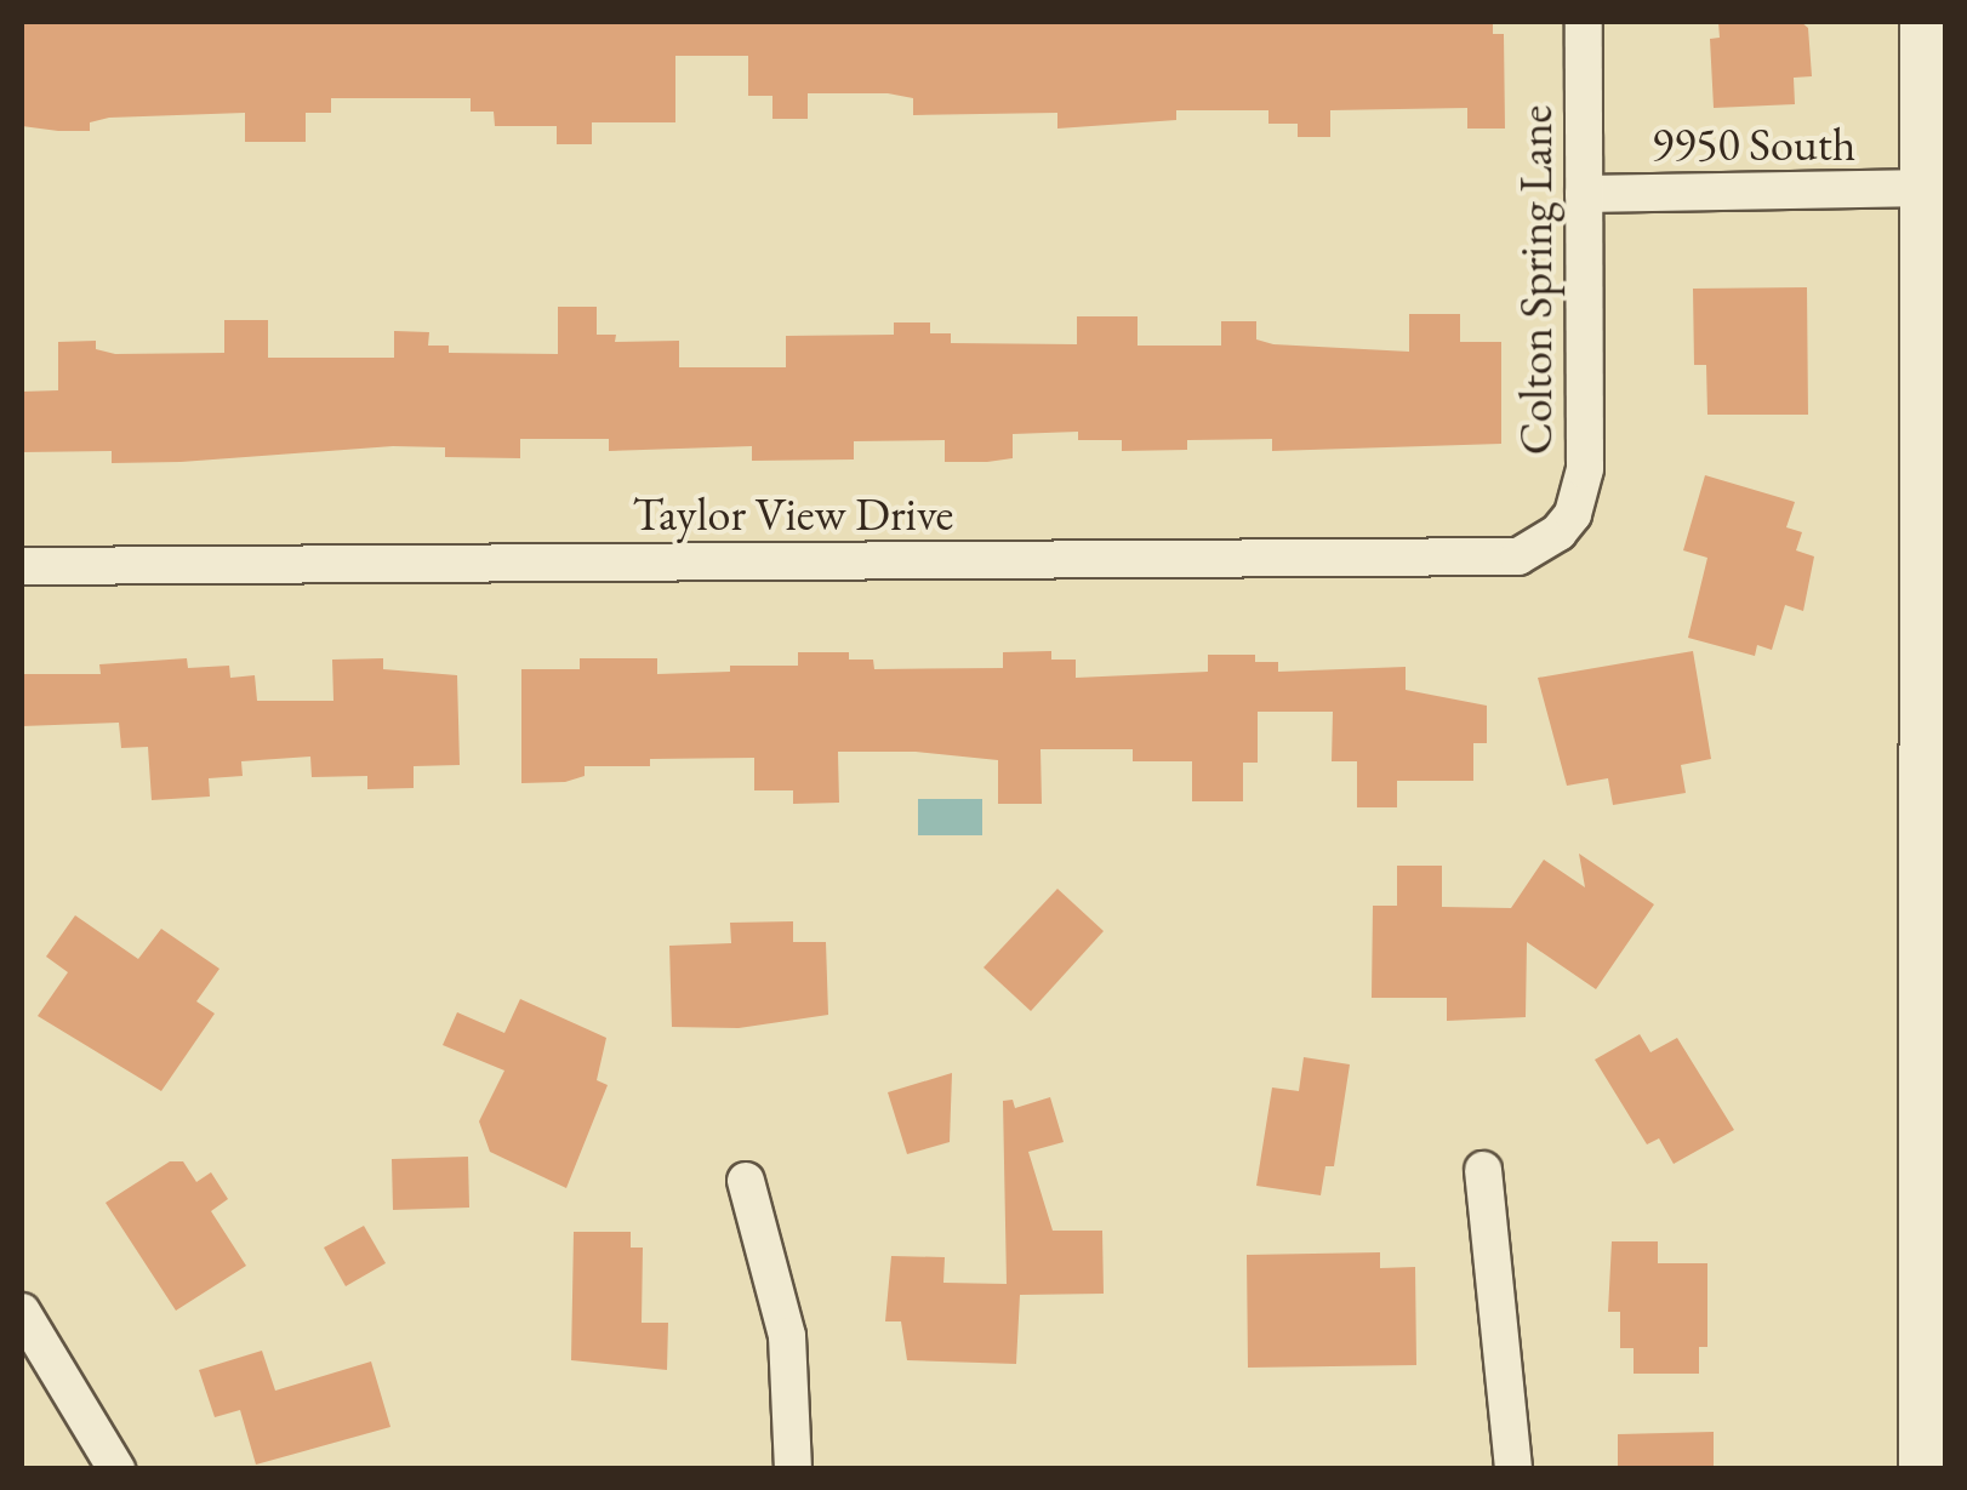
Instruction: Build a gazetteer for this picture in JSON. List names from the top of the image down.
{
  "streets": {
    "street": ["9950 South", "Colton Spring Lane", "Taylor View Drive"]
  },
  "crossings": [
    ["9950 South", "Colton Spring Lane"],
    ["Colton Spring Lane", "Taylor View Drive"]
  ]
}
